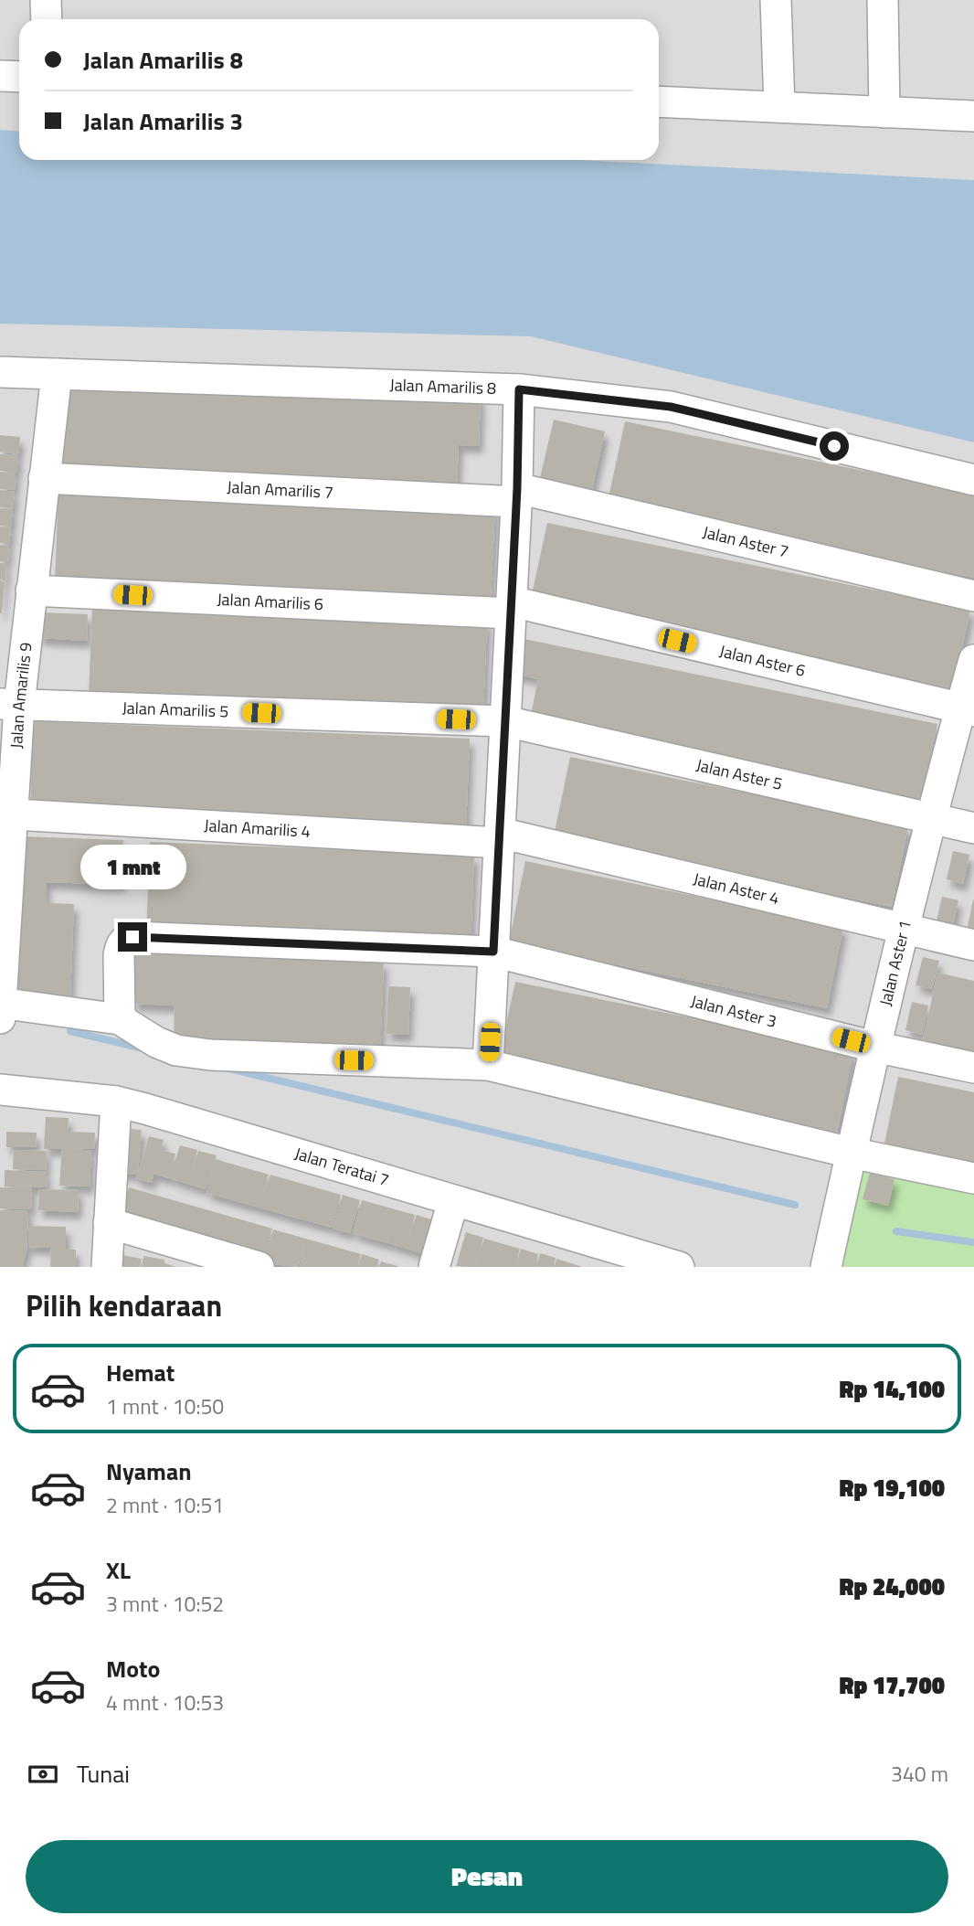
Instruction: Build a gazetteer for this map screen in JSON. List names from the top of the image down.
{
  "streets": {
    "street": [
      "Jalan Amarilis 8",
      "Jalan Amarilis 7",
      "Jalan Aster 7",
      "Jalan Amarilis 6",
      "Jalan Aster 6",
      "Jalan Amarilis 9",
      "Jalan Amarilis 5",
      "Jalan Aster 5",
      "Jalan Amarilis 4",
      "Jalan Aster 4",
      "Jalan Aster 1",
      "Jalan Aster 3",
      "Jalan Teratai 7"
    ]
  },
  "crossings": [
    ["Jalan Amarilis 8", "Jalan Amarilis 9"],
    ["Jalan Amarilis 7", "Jalan Aster 7"],
    ["Jalan Amarilis 7", "Jalan Amarilis 9"],
    ["Jalan Amarilis 6", "Jalan Aster 6"],
    ["Jalan Amarilis 6", "Jalan Amarilis 9"],
    ["Jalan Aster 6", "Jalan Aster 1"],
    ["Jalan Amarilis 9", "Jalan Amarilis 5"],
    ["Jalan Amarilis 9", "Jalan Amarilis 4"],
    ["Jalan Amarilis 5", "Jalan Aster 5"],
    ["Jalan Aster 5", "Jalan Aster 1"],
    ["Jalan Amarilis 4", "Jalan Aster 4"],
    ["Jalan Aster 4", "Jalan Aster 1"],
    ["Jalan Aster 1", "Jalan Aster 3"]
  ],
  "page": {
    "banner": ["Jalan Amarilis 8", "Jalan Amarilis 3"],
    "bubble": "1 mnt",
    "heading": "Pilih kendaraan",
    "list": [
      {
        "name": "Hemat",
        "note": "1 mnt · 10:50",
        "value": "Rp 14,100"
      },
      {
        "name": "Nyaman",
        "note": "2 mnt · 10:51",
        "value": "Rp 19,100"
      },
      {
        "name": "XL",
        "note": "3 mnt · 10:52",
        "value": "Rp 24,000"
      },
      {
        "name": "Moto",
        "note": "4 mnt · 10:53",
        "value": "Rp 17,700"
      }
    ],
    "pay": ["Tunai", "340 m"],
    "buttons": "Pesan"
  }
}
